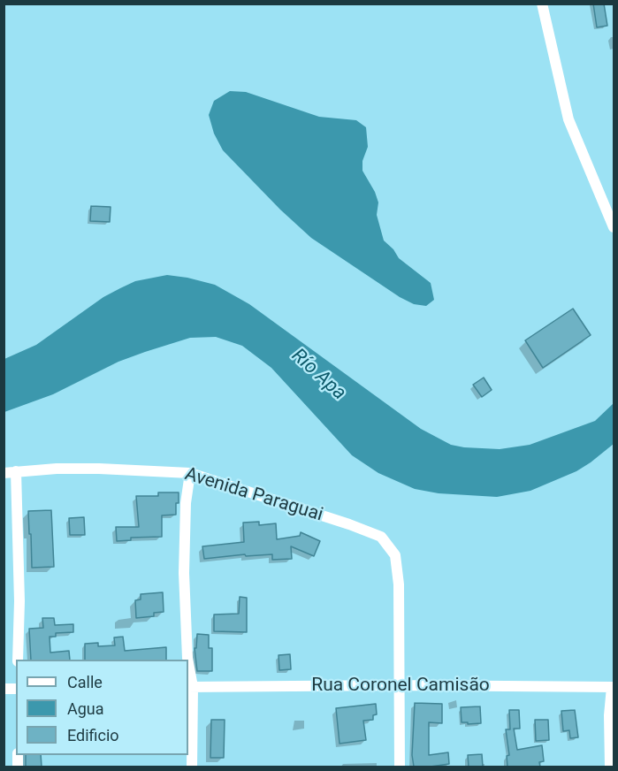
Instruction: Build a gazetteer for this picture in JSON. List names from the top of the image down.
{
  "streets": {
    "street": ["Avenida Paraguai", "Rua Coronel Camisão"]
  },
  "crossings": [
    ["Avenida Paraguai", "Rua Coronel Camisão"]
  ],
  "water": ["Río Apa"],
  "legend": ["Calle", "Agua", "Edificio"]
}
